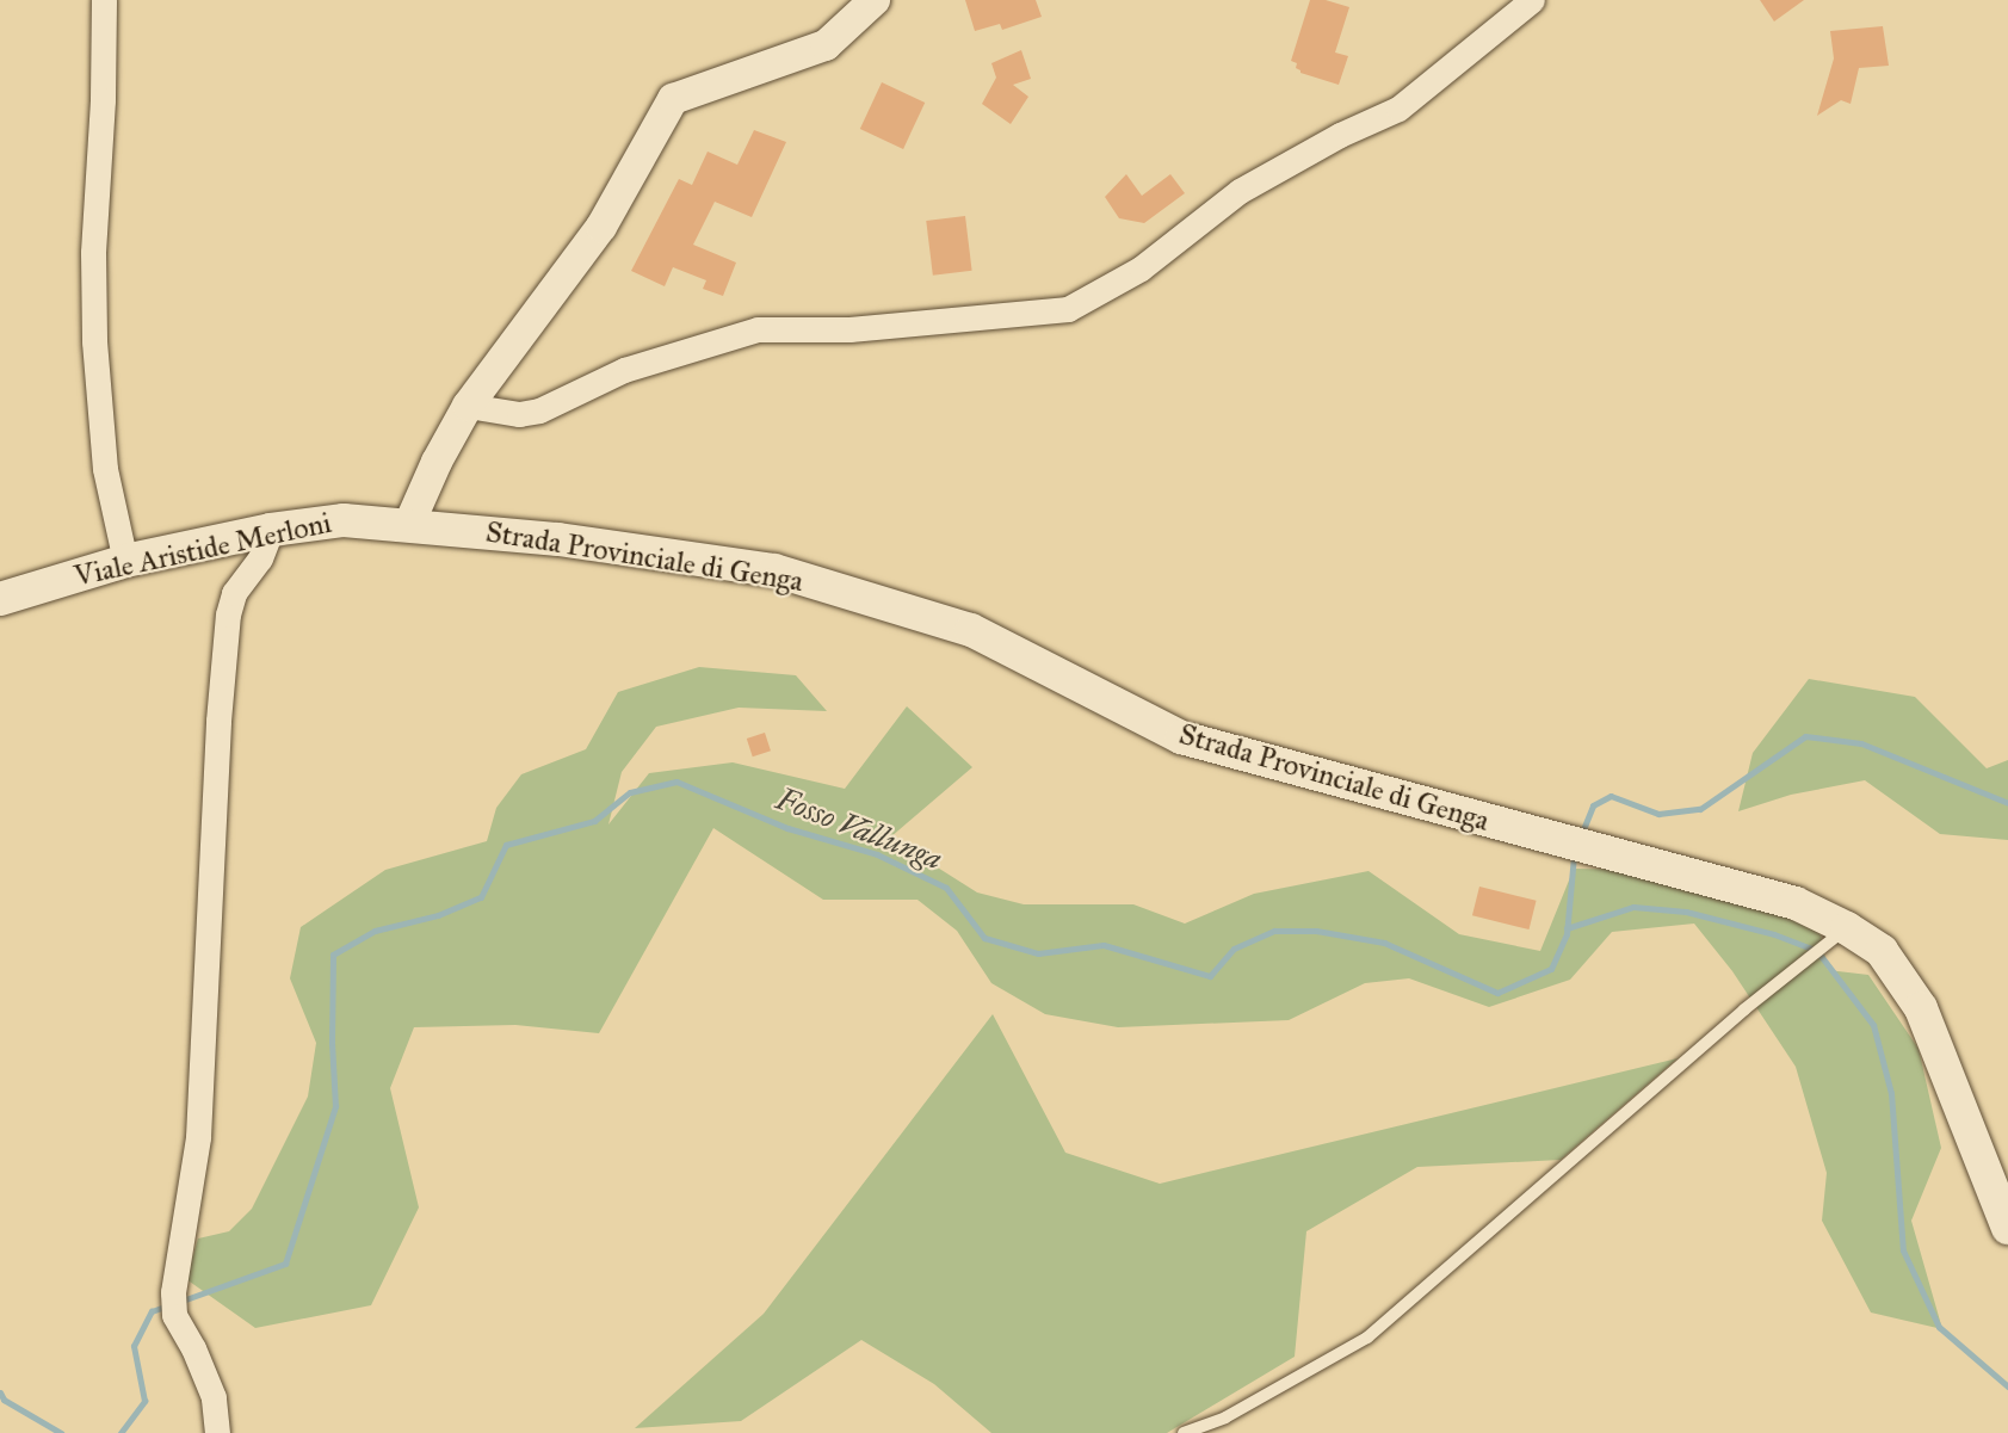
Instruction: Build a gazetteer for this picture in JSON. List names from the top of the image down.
{
  "streets": {
    "main road": ["Viale Aristide Merloni", "Strada Provinciale di Genga"]
  },
  "crossings": [
    ["Viale Aristide Merloni", "Strada Provinciale di Genga"]
  ],
  "water": ["Fosso Vallunga"]
}
